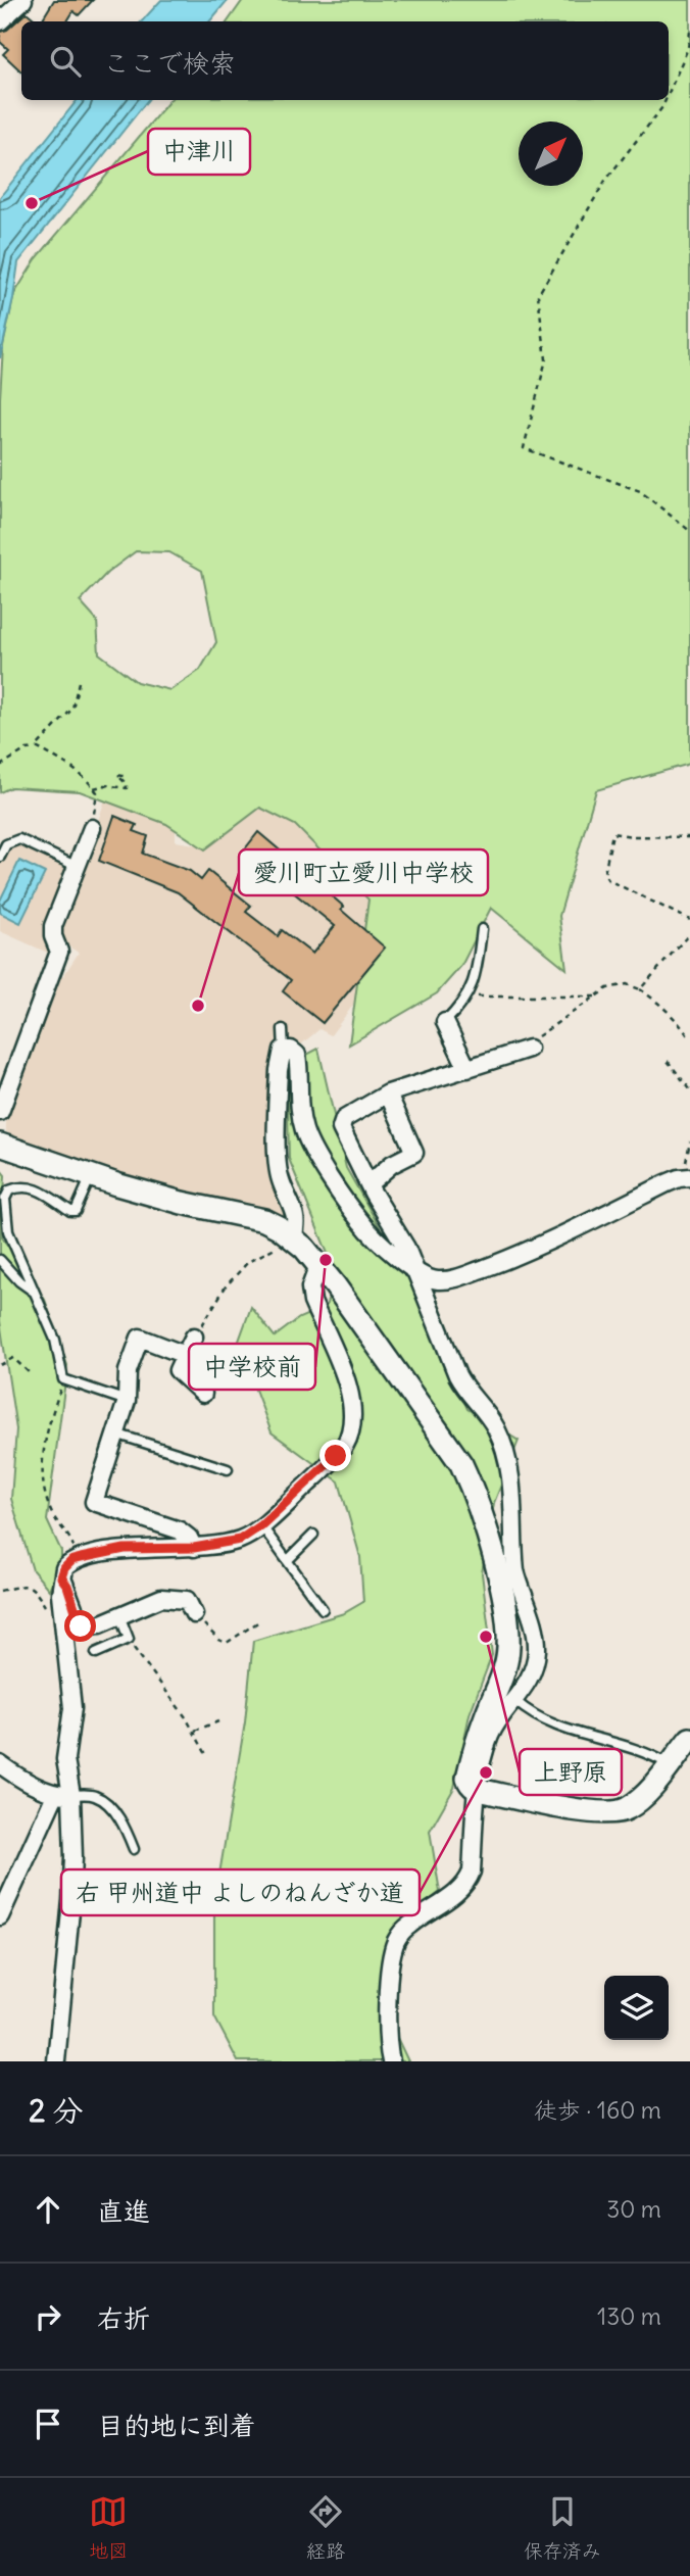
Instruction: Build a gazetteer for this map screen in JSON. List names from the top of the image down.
{
  "places": [
    "中津川",
    "愛川町立愛川中学校",
    "中学校前",
    "上野原",
    "右 甲州道中 よしのねんざか道"
  ],
  "north": "top right",
  "page": {
    "search": "ここで検索",
    "heading": ["2 分", "徒歩 · 160 m"],
    "list": [
      ["直進", "30 m"],
      ["右折", "130 m"],
      "目的地に到着"
    ],
    "nav": ["地図", "経路", "保存済み"]
  }
}
